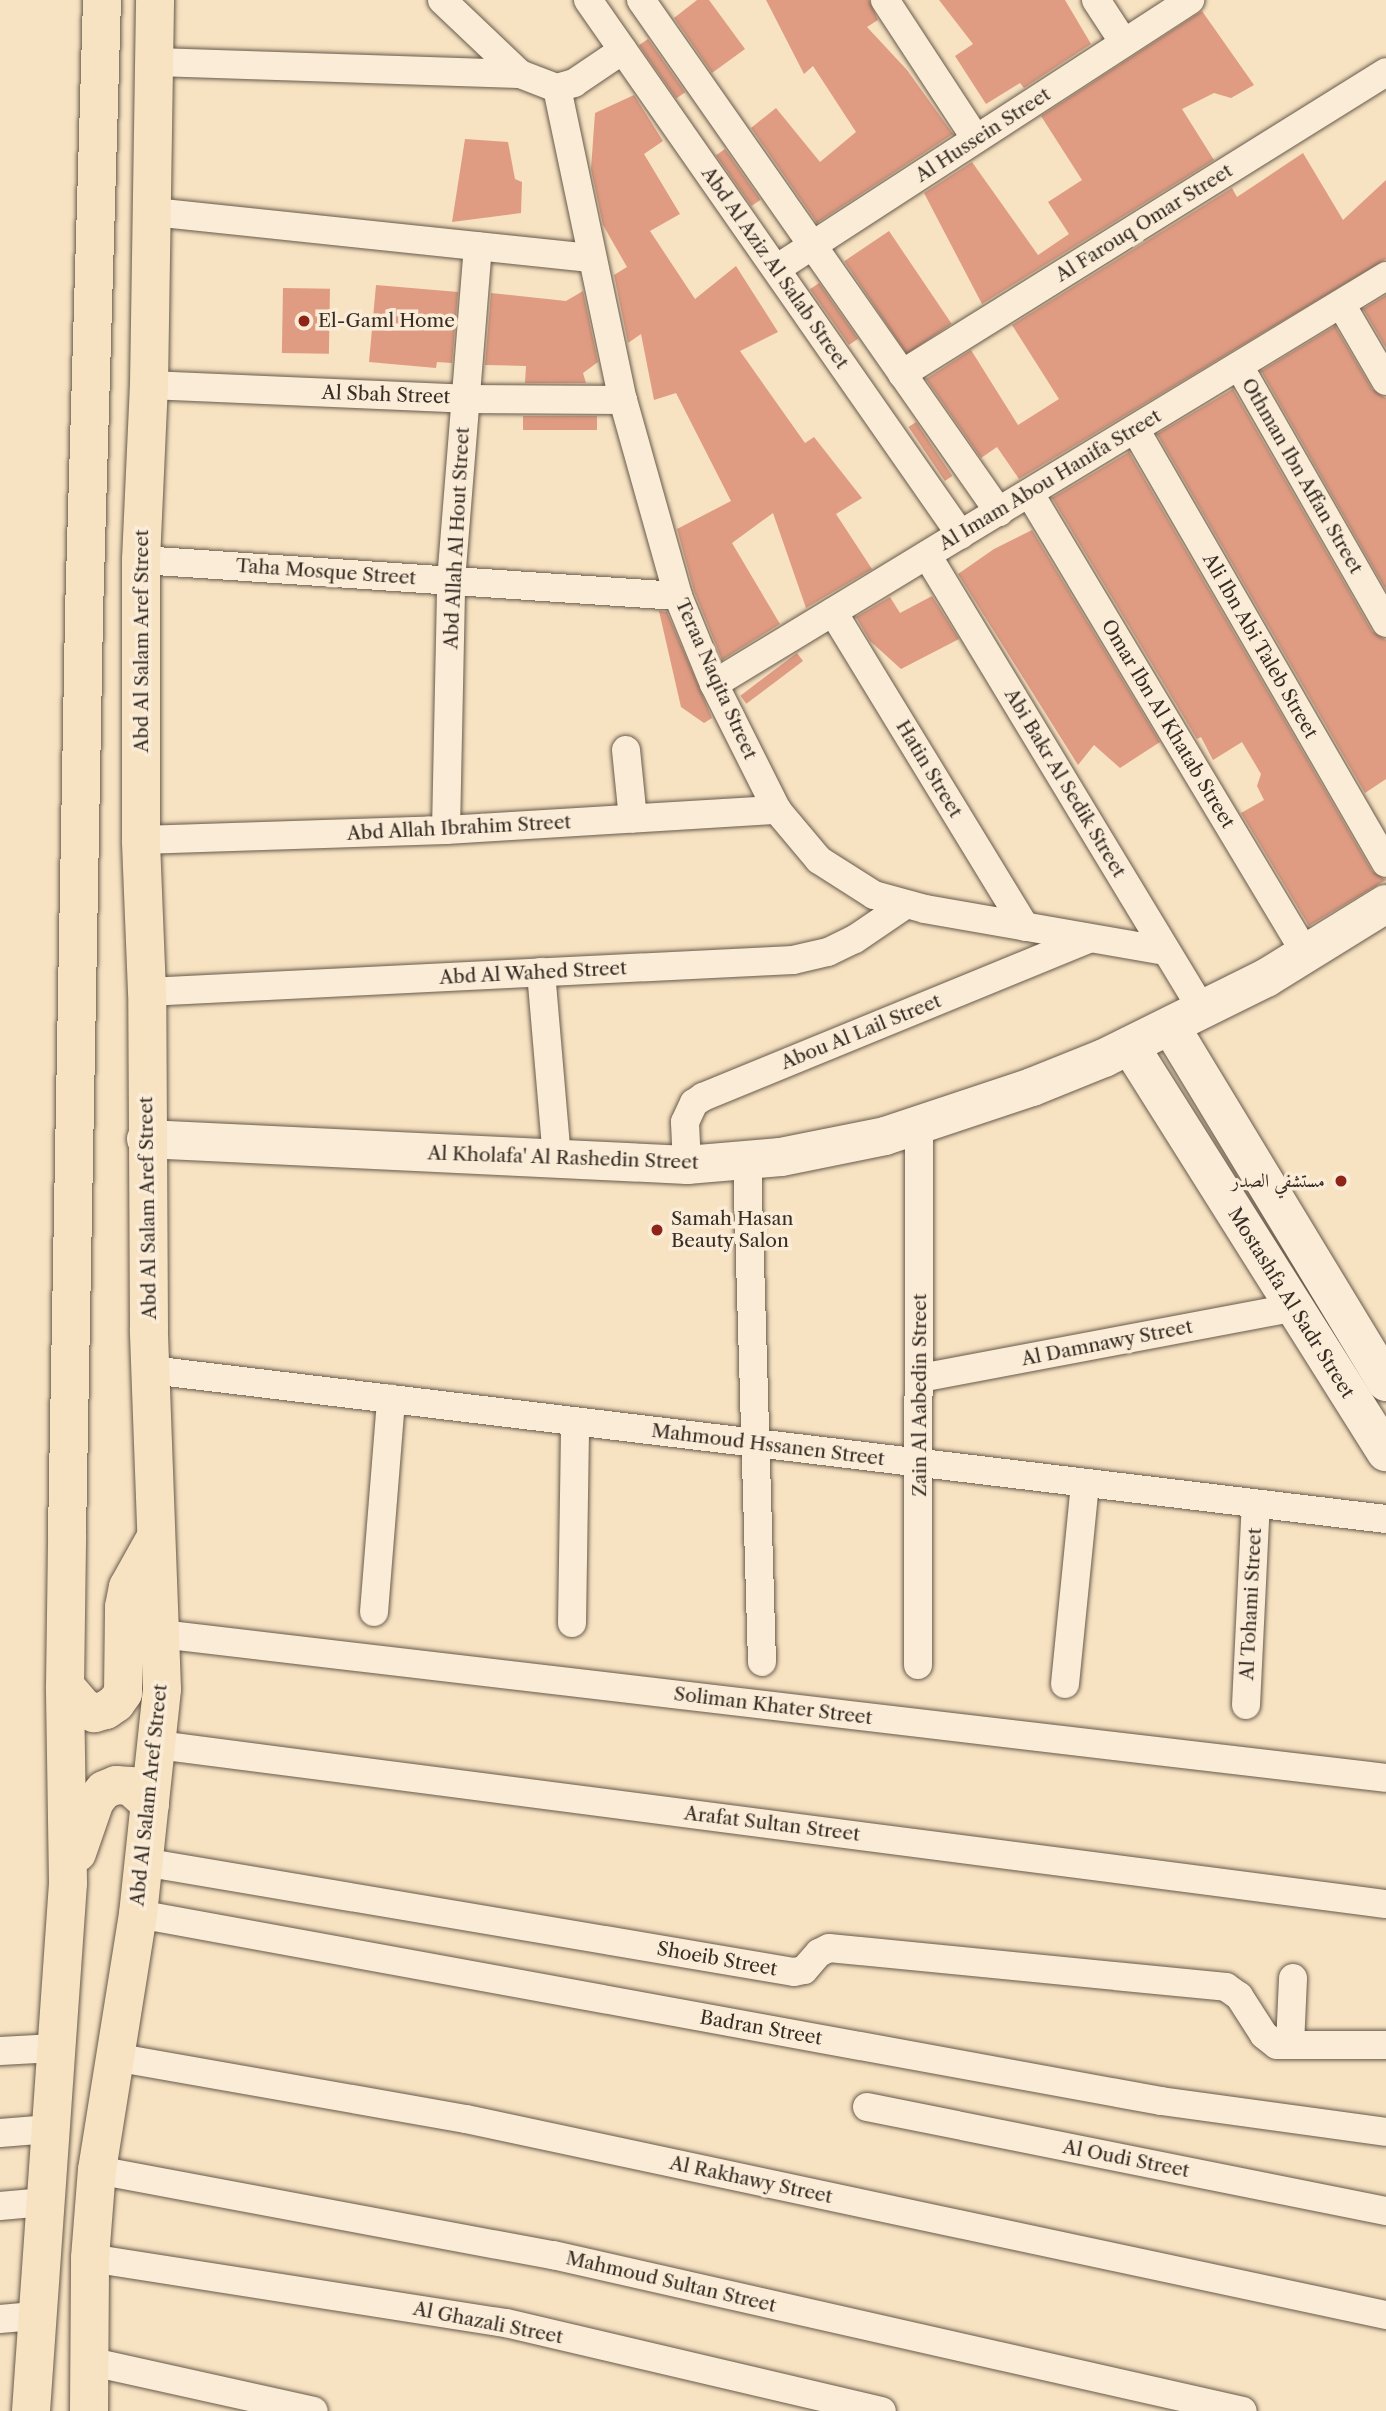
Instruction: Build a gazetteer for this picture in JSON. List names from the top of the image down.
{
  "streets": {
    "main road": ["Abd Al Salam Aref Street", "Al Kholafa' Al Rashedin Street", "Mostashfa Al Sadr Street"],
    "street": [
      "Al Hussein Street",
      "Al Farouq Omar Street",
      "Abd Al Aziz Al Salab Street",
      "Al Sbah Street",
      "Othman Ibn Affan Street",
      "Al Imam Abou Hanifa Street",
      "Abd Allah Al Hout Street",
      "Taha Mosque Street",
      "Ali Ibn Abi Taleb Street",
      "Teraa Naqita Street",
      "Omar Ibn Al Khatab Street",
      "Hatin Street",
      "Abi Bakr Al Sedik Street",
      "Abd Allah Ibrahim Street",
      "Abd Al Wahed Street",
      "Abou Al Lail Street",
      "Al Damnawy Street",
      "Zain Al Aabedin Street",
      "Mahmoud Hssanen Street",
      "Al Tohami Street",
      "Soliman Khater Street",
      "Arafat Sultan Street",
      "Shoeib Street",
      "Badran Street",
      "Al Oudi Street",
      "Al Rakhawy Street",
      "Mahmoud Sultan Street",
      "Al Ghazali Street"
    ]
  },
  "crossings": [
    ["Al Hussein Street", "Abd Al Aziz Al Salab Street"],
    ["Abd Al Aziz Al Salab Street", "Al Imam Abou Hanifa Street"],
    ["Al Sbah Street", "Abd Allah Al Hout Street"],
    ["Al Sbah Street", "Abd Al Salam Aref Street"],
    ["Al Sbah Street", "Teraa Naqita Street"],
    ["Othman Ibn Affan Street", "Al Imam Abou Hanifa Street"],
    ["Al Imam Abou Hanifa Street", "Ali Ibn Abi Taleb Street"],
    ["Al Imam Abou Hanifa Street", "Teraa Naqita Street"],
    ["Al Imam Abou Hanifa Street", "Omar Ibn Al Khatab Street"],
    ["Al Imam Abou Hanifa Street", "Hatin Street"],
    ["Al Imam Abou Hanifa Street", "Abi Bakr Al Sedik Street"],
    ["Abd Allah Al Hout Street", "Taha Mosque Street"],
    ["Abd Allah Al Hout Street", "Abd Allah Ibrahim Street"],
    ["Taha Mosque Street", "Abd Al Salam Aref Street"],
    ["Taha Mosque Street", "Teraa Naqita Street"],
    ["Abd Al Salam Aref Street", "Abd Allah Ibrahim Street"],
    ["Abd Al Salam Aref Street", "Abd Al Wahed Street"],
    ["Abd Al Salam Aref Street", "Al Kholafa' Al Rashedin Street"],
    ["Abd Al Salam Aref Street", "Mahmoud Hssanen Street"],
    ["Abd Al Salam Aref Street", "Soliman Khater Street"],
    ["Abd Al Salam Aref Street", "Arafat Sultan Street"],
    ["Abd Al Salam Aref Street", "Shoeib Street"],
    ["Abd Al Salam Aref Street", "Badran Street"],
    ["Abd Al Salam Aref Street", "Al Rakhawy Street"],
    ["Abd Al Salam Aref Street", "Mahmoud Sultan Street"],
    ["Abd Al Salam Aref Street", "Al Ghazali Street"],
    ["Teraa Naqita Street", "Hatin Street"],
    ["Teraa Naqita Street", "Abi Bakr Al Sedik Street"],
    ["Teraa Naqita Street", "Abd Allah Ibrahim Street"],
    ["Teraa Naqita Street", "Abd Al Wahed Street"],
    ["Teraa Naqita Street", "Abou Al Lail Street"],
    ["Omar Ibn Al Khatab Street", "Al Kholafa' Al Rashedin Street"],
    ["Abi Bakr Al Sedik Street", "Al Kholafa' Al Rashedin Street"],
    ["Abi Bakr Al Sedik Street", "Mostashfa Al Sadr Street"],
    ["Abou Al Lail Street", "Al Kholafa' Al Rashedin Street"],
    ["Al Kholafa' Al Rashedin Street", "Mostashfa Al Sadr Street"],
    ["Al Kholafa' Al Rashedin Street", "Zain Al Aabedin Street"],
    ["Mostashfa Al Sadr Street", "Al Damnawy Street"],
    ["Al Damnawy Street", "Zain Al Aabedin Street"],
    ["Zain Al Aabedin Street", "Mahmoud Hssanen Street"],
    ["Mahmoud Hssanen Street", "Al Tohami Street"]
  ],
  "places": ["El-Gaml Home", "مستشفي الصدر", "Samah Hasan Beauty Salon"]
}
